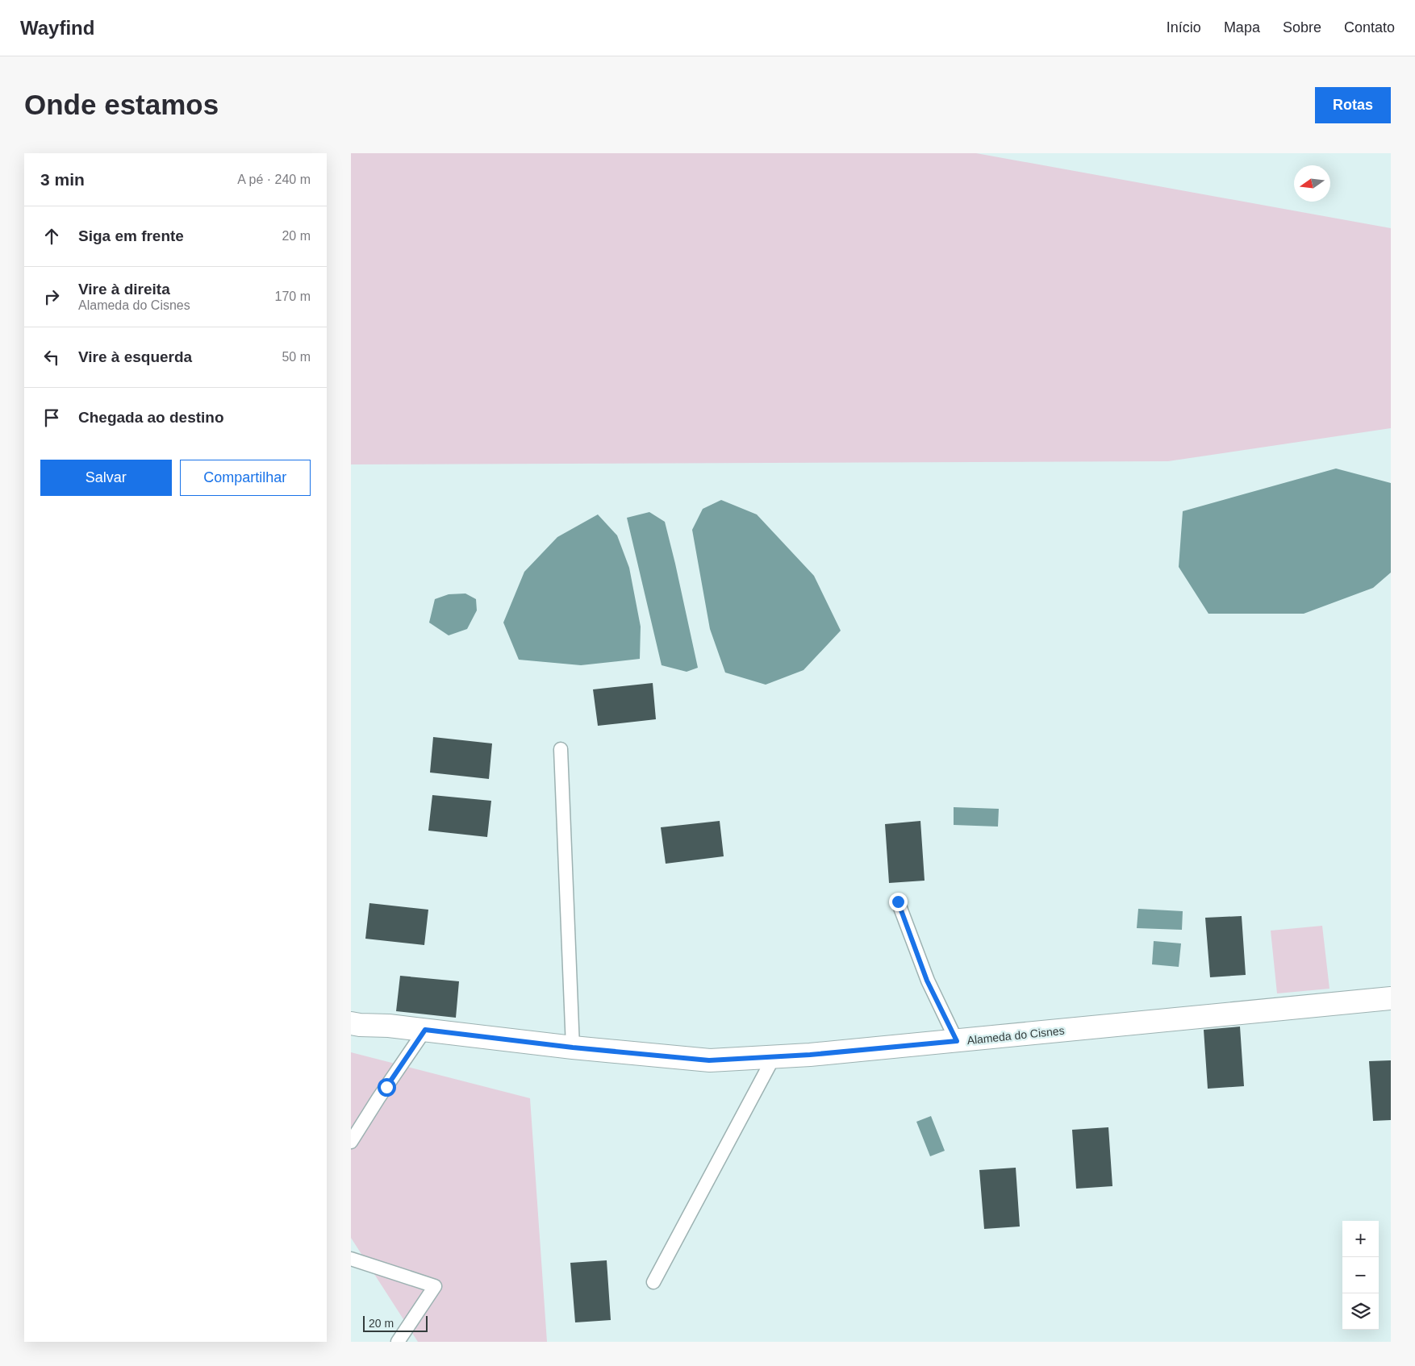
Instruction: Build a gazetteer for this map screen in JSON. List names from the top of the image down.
{
  "streets": {
    "street": ["Alameda do Cisnes"]
  },
  "scale_bar": "20 m",
  "north": "left",
  "page": {
    "header": "Wayfind",
    "nav": [
      "Início",
      "Mapa",
      "Sobre",
      "Contato"
    ],
    "buttons": [
      "Rotas",
      ["Salvar", "Compartilhar"]
    ],
    "title": "Onde estamos",
    "heading": ["3 min", "A pé · 240 m"],
    "list": [
      ["Siga em frente", "20 m"],
      ["Vire à direita", "Alameda do Cisnes", "170 m"],
      ["Vire à esquerda", "50 m"],
      "Chegada ao destino"
    ],
    "map_buttons": ["+", "−"],
    "scale": "20 m"
  }
}
